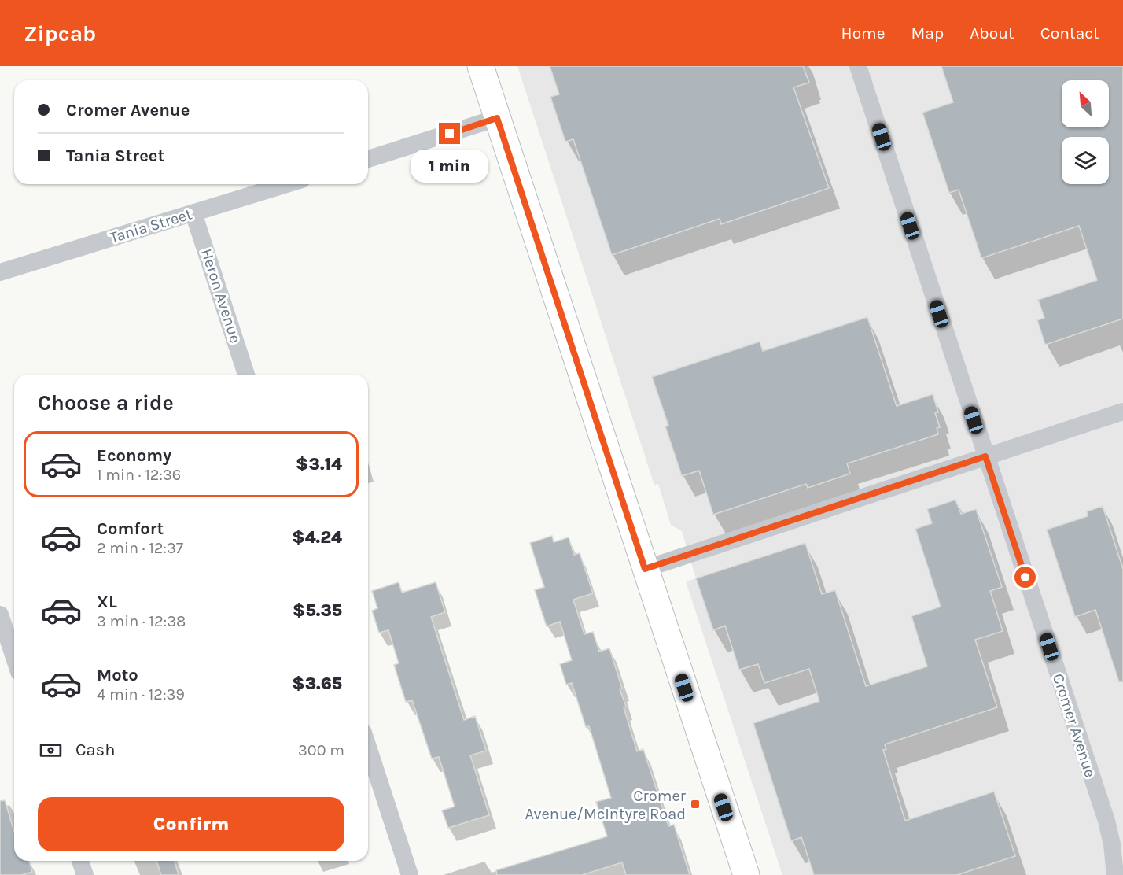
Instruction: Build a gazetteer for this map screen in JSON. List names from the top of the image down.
{
  "streets": {
    "street": ["Tania Street", "Heron Avenue", "Cromer Avenue"]
  },
  "crossings": [
    ["Tania Street", "Heron Avenue"]
  ],
  "places": {
    "transit": ["Cromer Avenue/McIntyre Road"]
  },
  "north": "top left",
  "page": {
    "header": "Zipcab",
    "nav": [
      "Home",
      "Map",
      "About",
      "Contact"
    ],
    "banner": ["Cromer Avenue", "Tania Street"],
    "bubble": "1 min",
    "heading": "Choose a ride",
    "list": [
      {
        "name": "Economy",
        "note": "1 min · 12:36",
        "value": "$3.14"
      },
      {
        "name": "Comfort",
        "note": "2 min · 12:37",
        "value": "$4.24"
      },
      {
        "name": "XL",
        "note": "3 min · 12:38",
        "value": "$5.35"
      },
      {
        "name": "Moto",
        "note": "4 min · 12:39",
        "value": "$3.65"
      }
    ],
    "pay": ["Cash", "300 m"],
    "buttons": "Confirm"
  }
}
